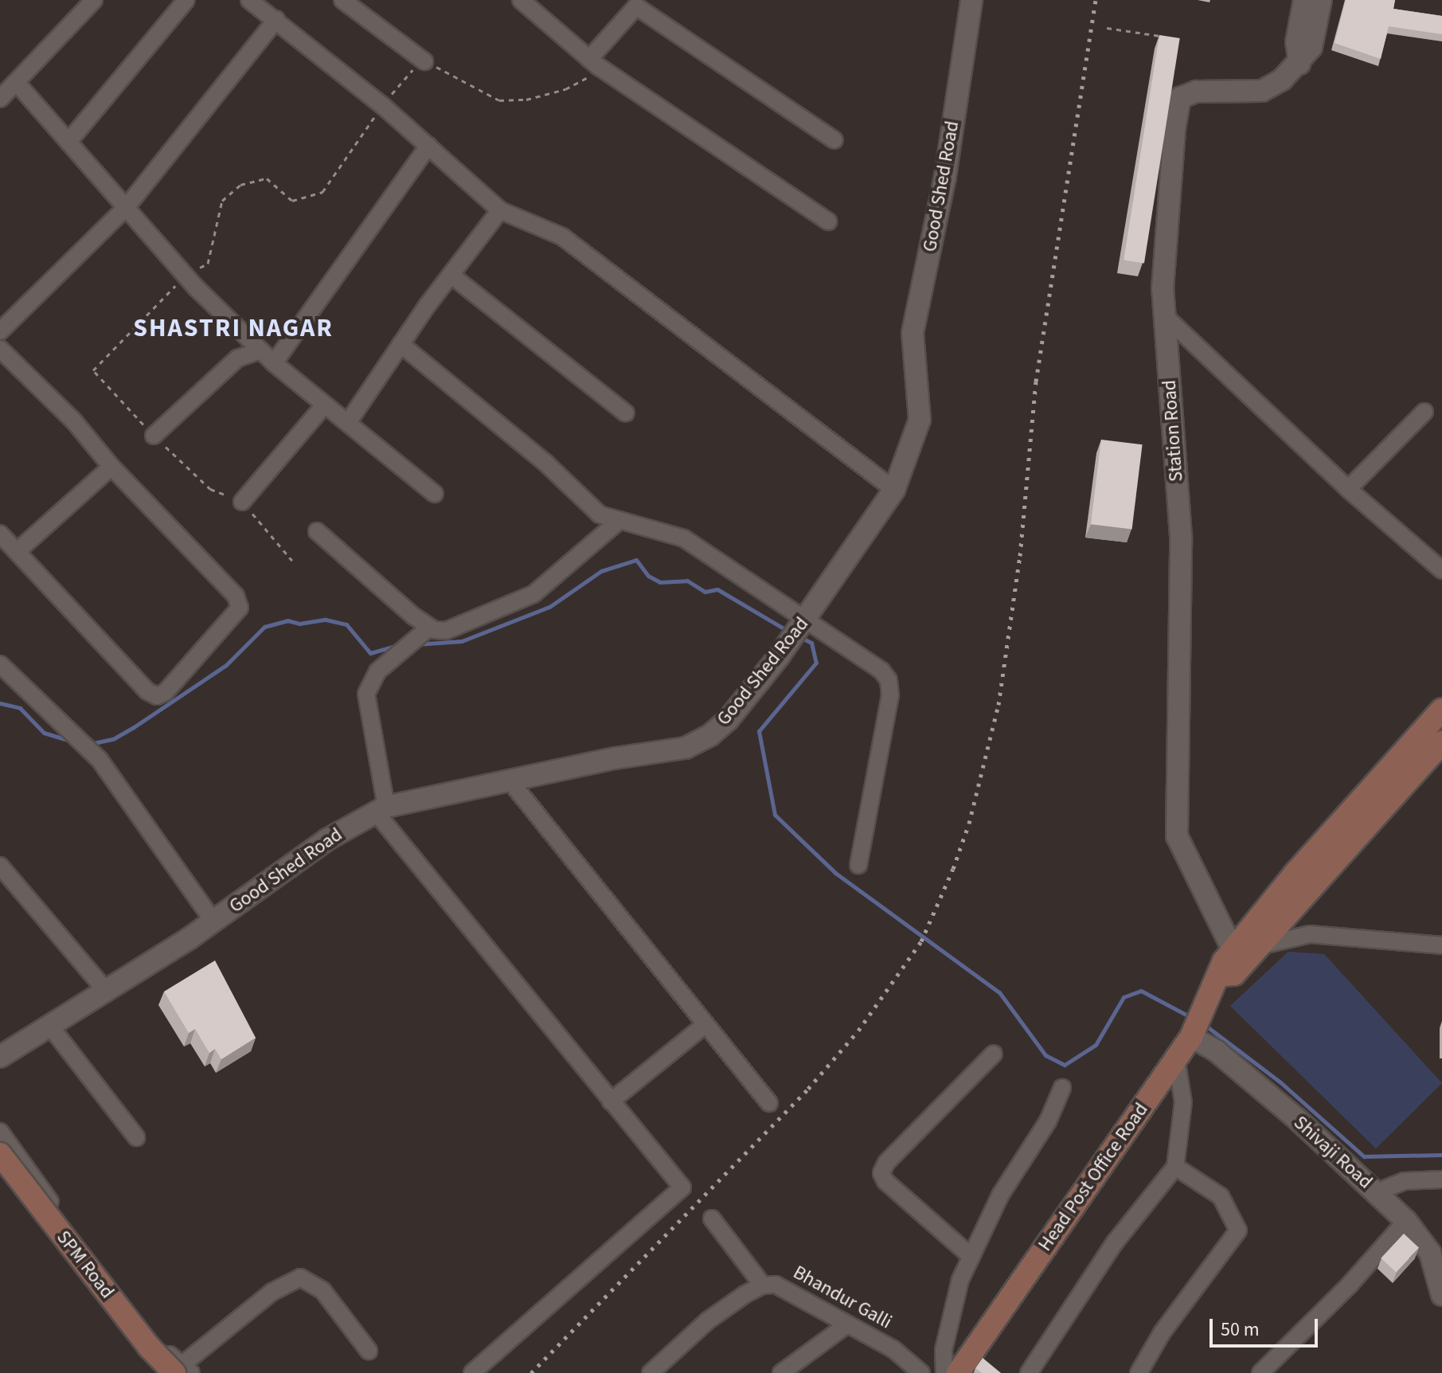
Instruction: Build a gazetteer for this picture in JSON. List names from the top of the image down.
{
  "streets": {
    "main road": ["Head Post Office Road", "SPM Road"],
    "street": [
      "Good Shed Road",
      "Station Road",
      "Shivaji Road",
      "Bhandur Galli"
    ]
  },
  "crossings": [
    ["Station Road", "Head Post Office Road"],
    ["Shivaji Road", "Head Post Office Road"]
  ],
  "districts": ["SHASTRI NAGAR"],
  "scale_bar": "50 m"
}
